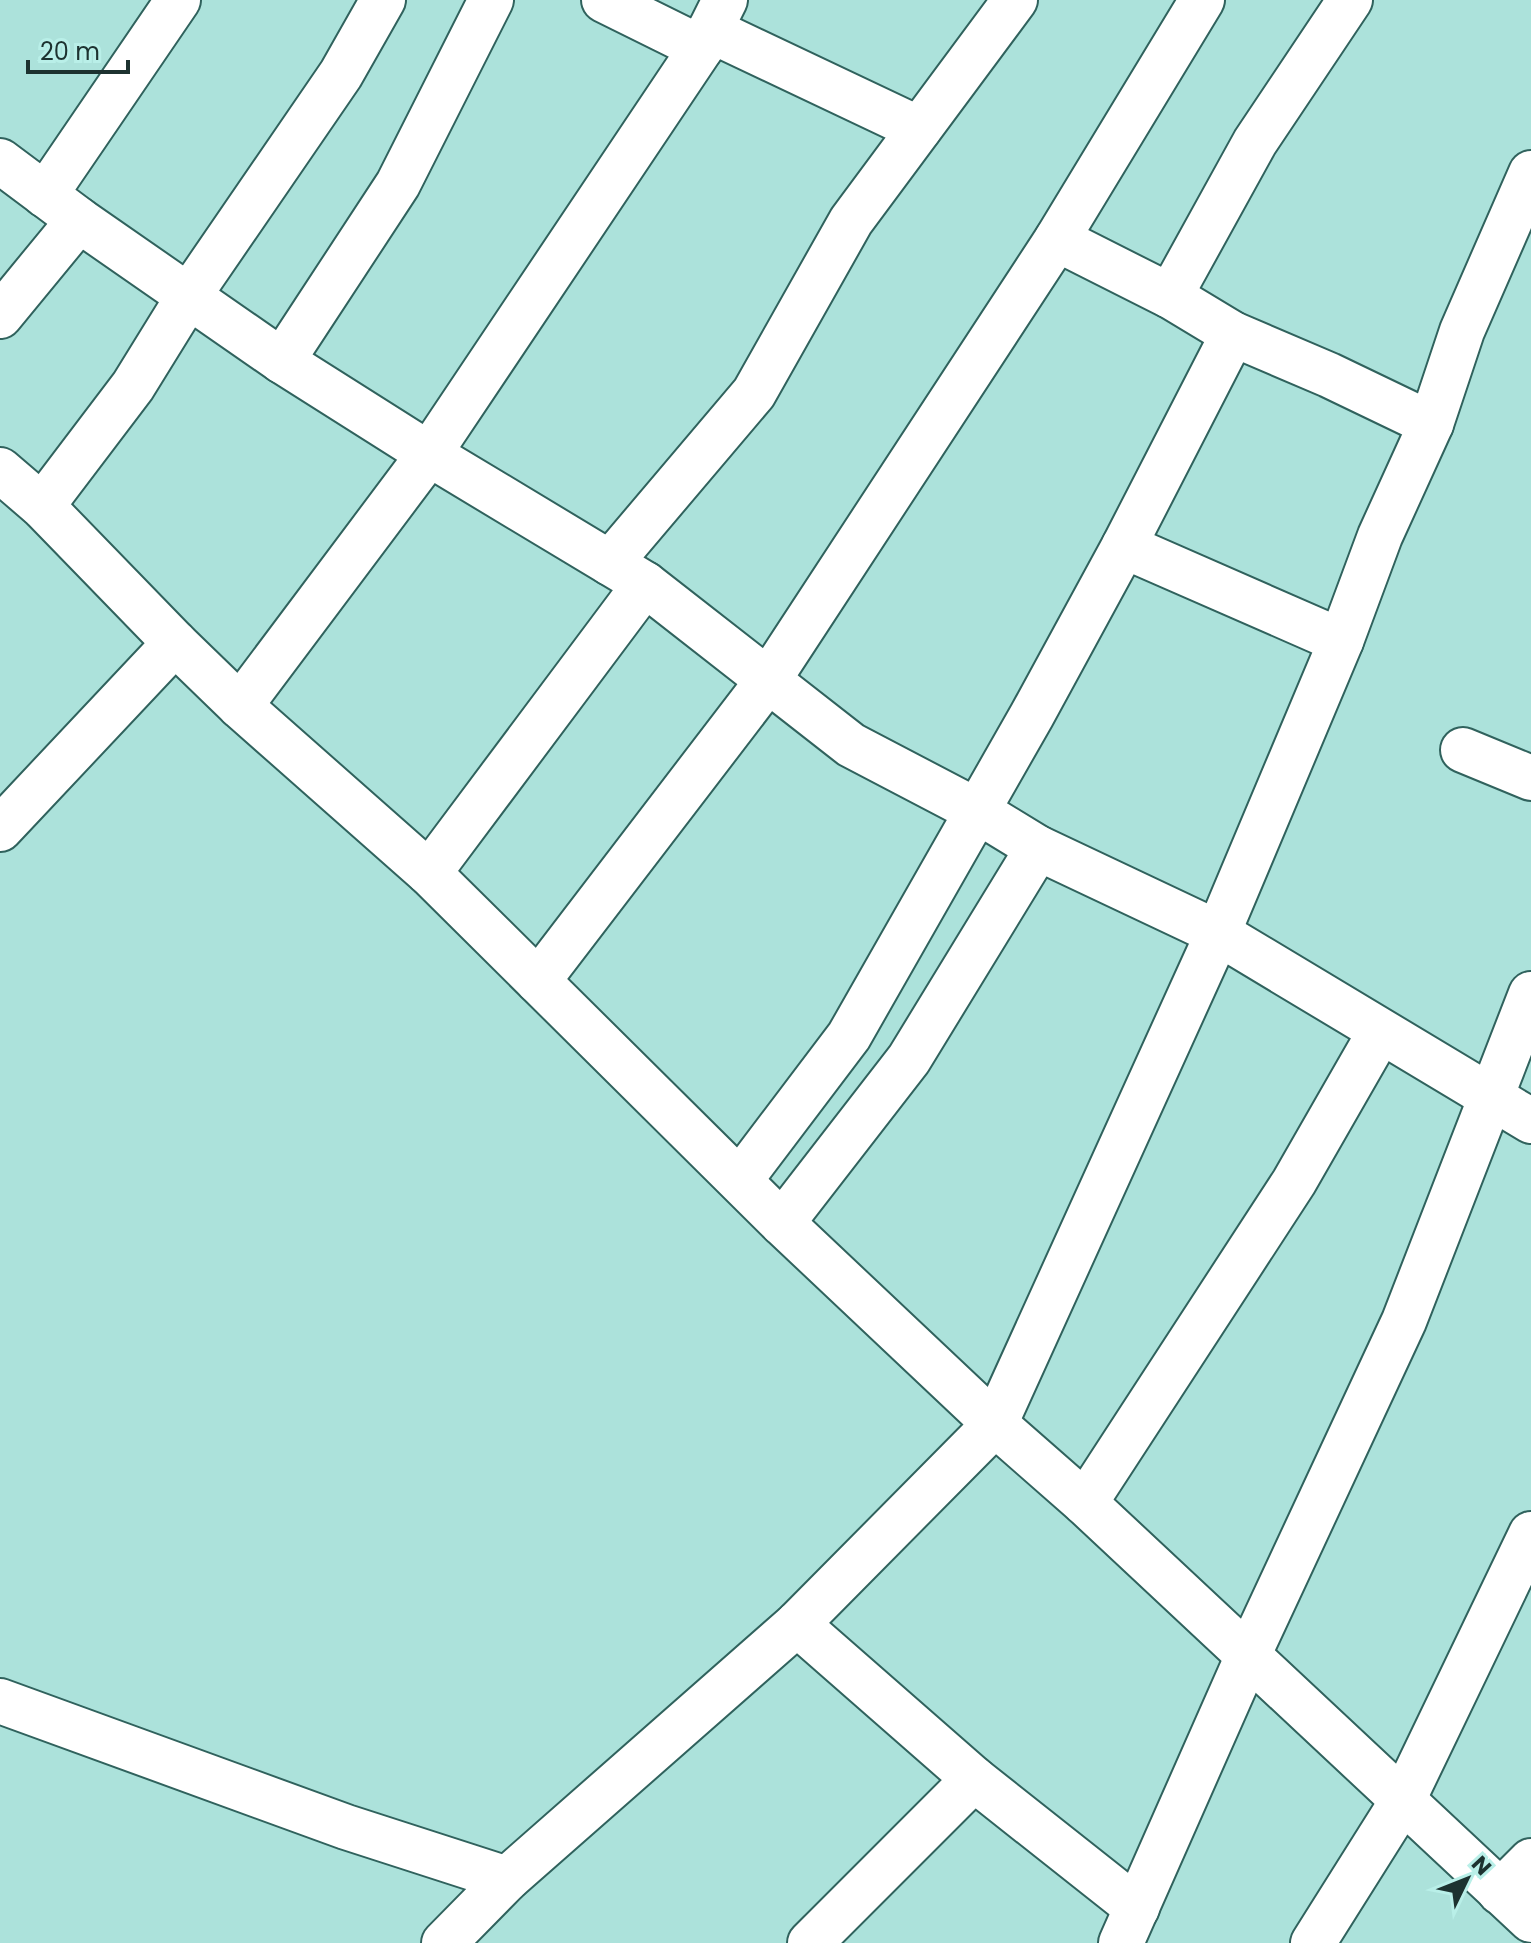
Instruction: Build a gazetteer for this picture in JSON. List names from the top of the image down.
{
  "scale_bar": "20 m",
  "north": "top right"
}
